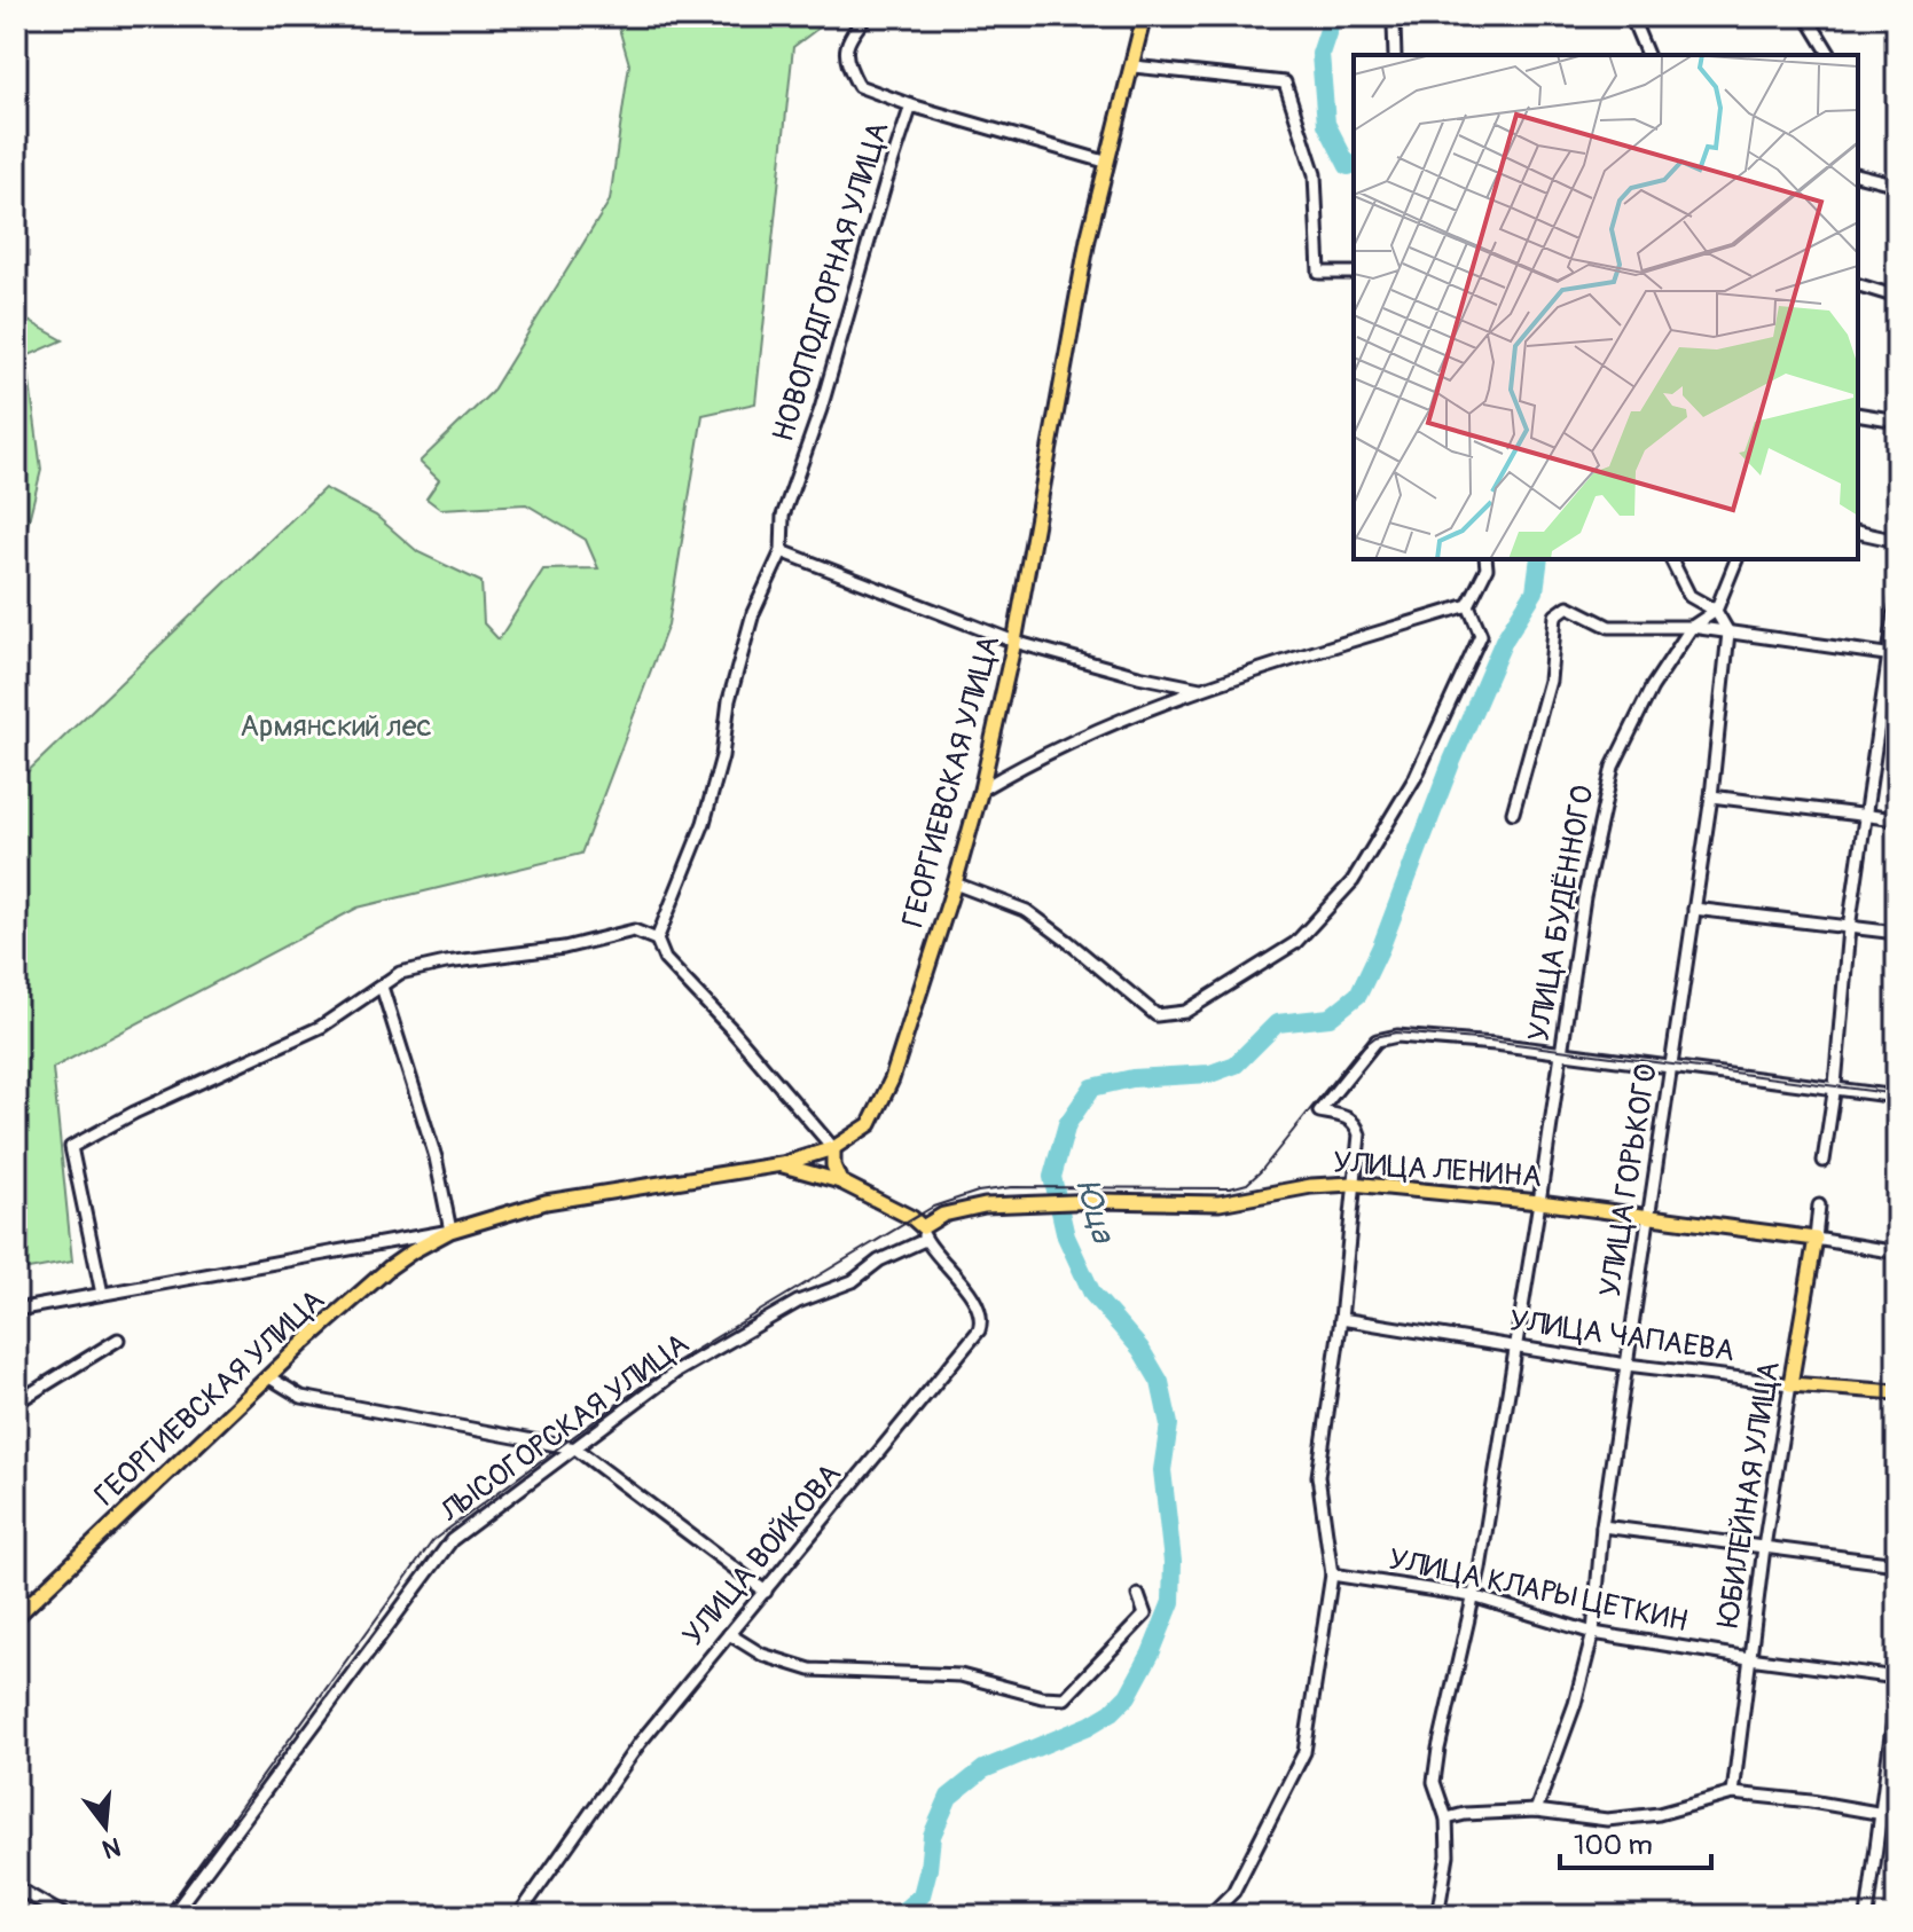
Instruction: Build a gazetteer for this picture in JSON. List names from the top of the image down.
{
  "streets": {
    "main road": [
      "ГЕОРГИЕВСКАЯ УЛИЦА",
      "УЛИЦА ЛЕНИНА",
      "УЛИЦА ЧАПАЕВА",
      "ЮБИЛЕЙНАЯ УЛИЦА"
    ],
    "street": [
      "НОВОПОДГОРНАЯ УЛИЦА",
      "УЛИЦА БУДЁННОГО",
      "УЛИЦА ГОРЬКОГО",
      "ЛЫСОГОРСКАЯ УЛИЦА",
      "УЛИЦА ВОЙКОВА",
      "УЛИЦА КЛАРЫ ЦЕТКИН"
    ]
  },
  "crossings": [
    ["УЛИЦА БУДЁННОГО", "УЛИЦА ЛЕНИНА"],
    ["УЛИЦА БУДЁННОГО", "УЛИЦА ЧАПАЕВА"],
    ["УЛИЦА БУДЁННОГО", "УЛИЦА КЛАРЫ ЦЕТКИН"],
    ["УЛИЦА ЛЕНИНА", "УЛИЦА ГОРЬКОГО"],
    ["УЛИЦА ЛЕНИНА", "ЛЫСОГОРСКАЯ УЛИЦА"],
    ["УЛИЦА ЛЕНИНА", "ЮБИЛЕЙНАЯ УЛИЦА"],
    ["УЛИЦА ЛЕНИНА", "УЛИЦА ВОЙКОВА"],
    ["УЛИЦА ГОРЬКОГО", "УЛИЦА ЧАПАЕВА"],
    ["УЛИЦА ГОРЬКОГО", "УЛИЦА КЛАРЫ ЦЕТКИН"],
    ["УЛИЦА ЧАПАЕВА", "ЮБИЛЕЙНАЯ УЛИЦА"],
    ["ЛЫСОГОРСКАЯ УЛИЦА", "УЛИЦА ВОЙКОВА"],
    ["ЮБИЛЕЙНАЯ УЛИЦА", "УЛИЦА КЛАРЫ ЦЕТКИН"]
  ],
  "water": ["Юца"],
  "parks": ["Армянский лес"],
  "scale_bar": "100 m",
  "north": "bottom"
}
